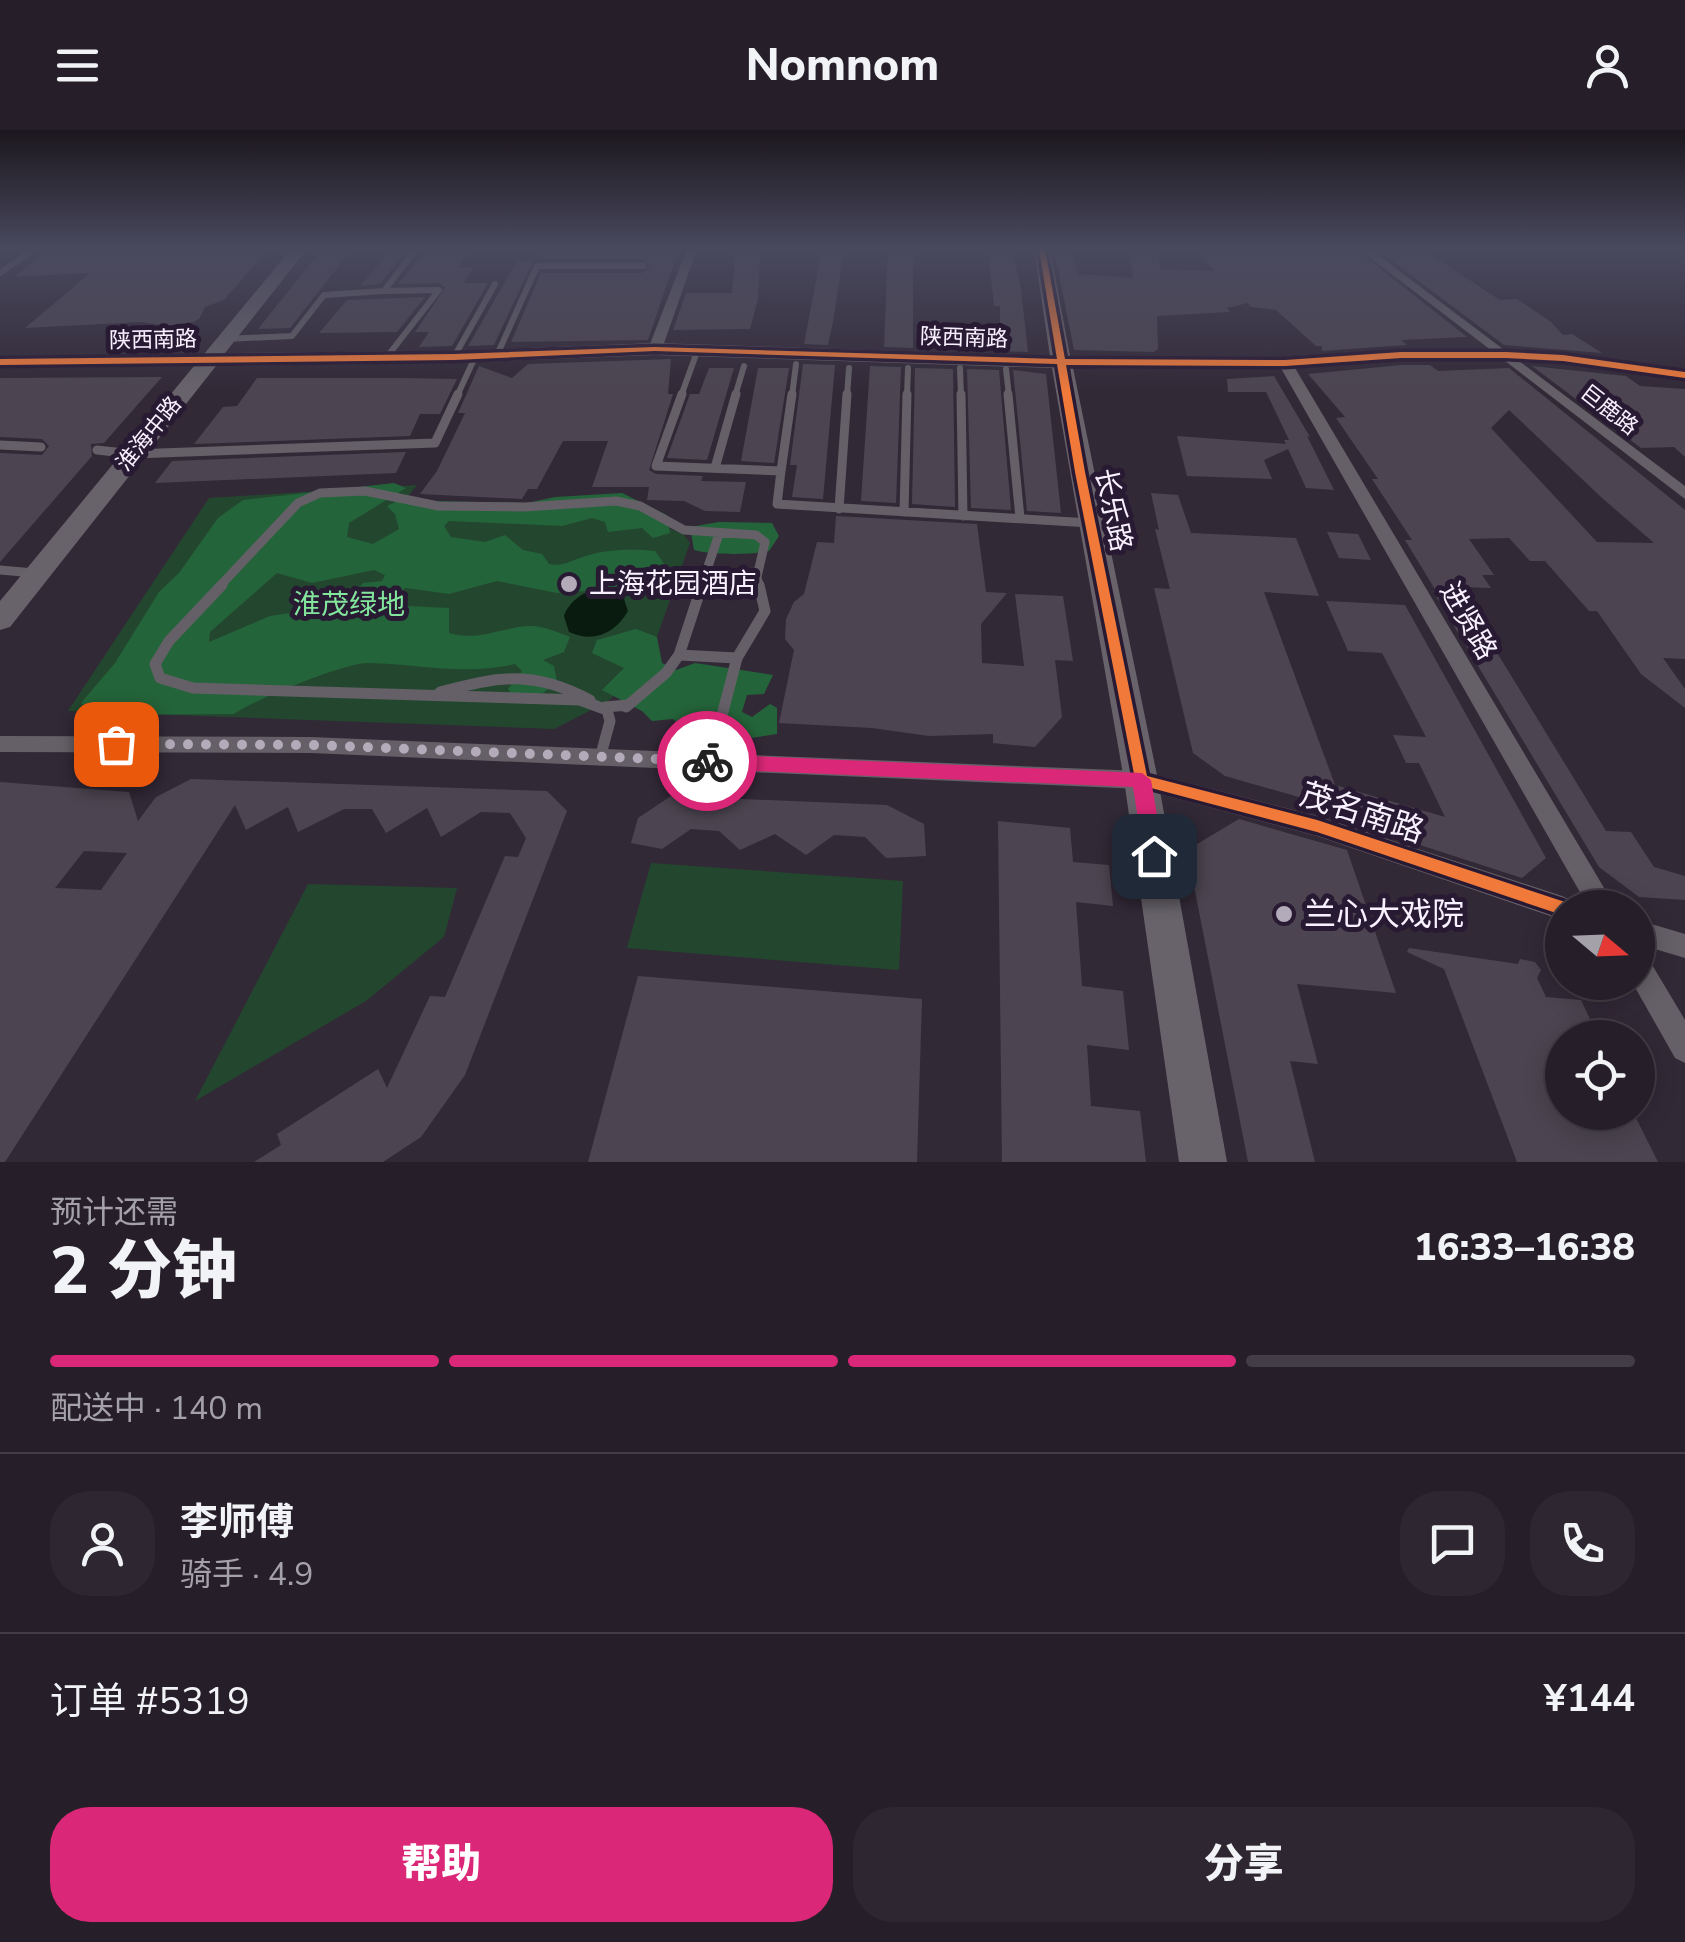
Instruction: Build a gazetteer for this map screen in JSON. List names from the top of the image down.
{
  "streets": {
    "main road": ["陕西南路", "淮海中路", "长乐路"],
    "street": ["巨鹿路", "进贤路", "茂名南路"]
  },
  "crossings": [
    ["陕西南路", "巨鹿路"],
    ["陕西南路", "淮海中路"],
    ["陕西南路", "长乐路"],
    ["陕西南路", "进贤路"],
    ["长乐路", "茂名南路"]
  ],
  "parks": ["淮茂绿地"],
  "places": ["上海花园酒店", "兰心大戏院"],
  "north": "right",
  "page": {
    "header": "Nomnom",
    "heading": ["2 分钟", "预计还需", "16:33–16:38"],
    "panel": [
      "李师傅",
      "骑手 · 4.9",
      "订单 #5319",
      "¥144"
    ],
    "bar": "配送中 · 140 m",
    "buttons": ["帮助", "分享"]
  }
}
